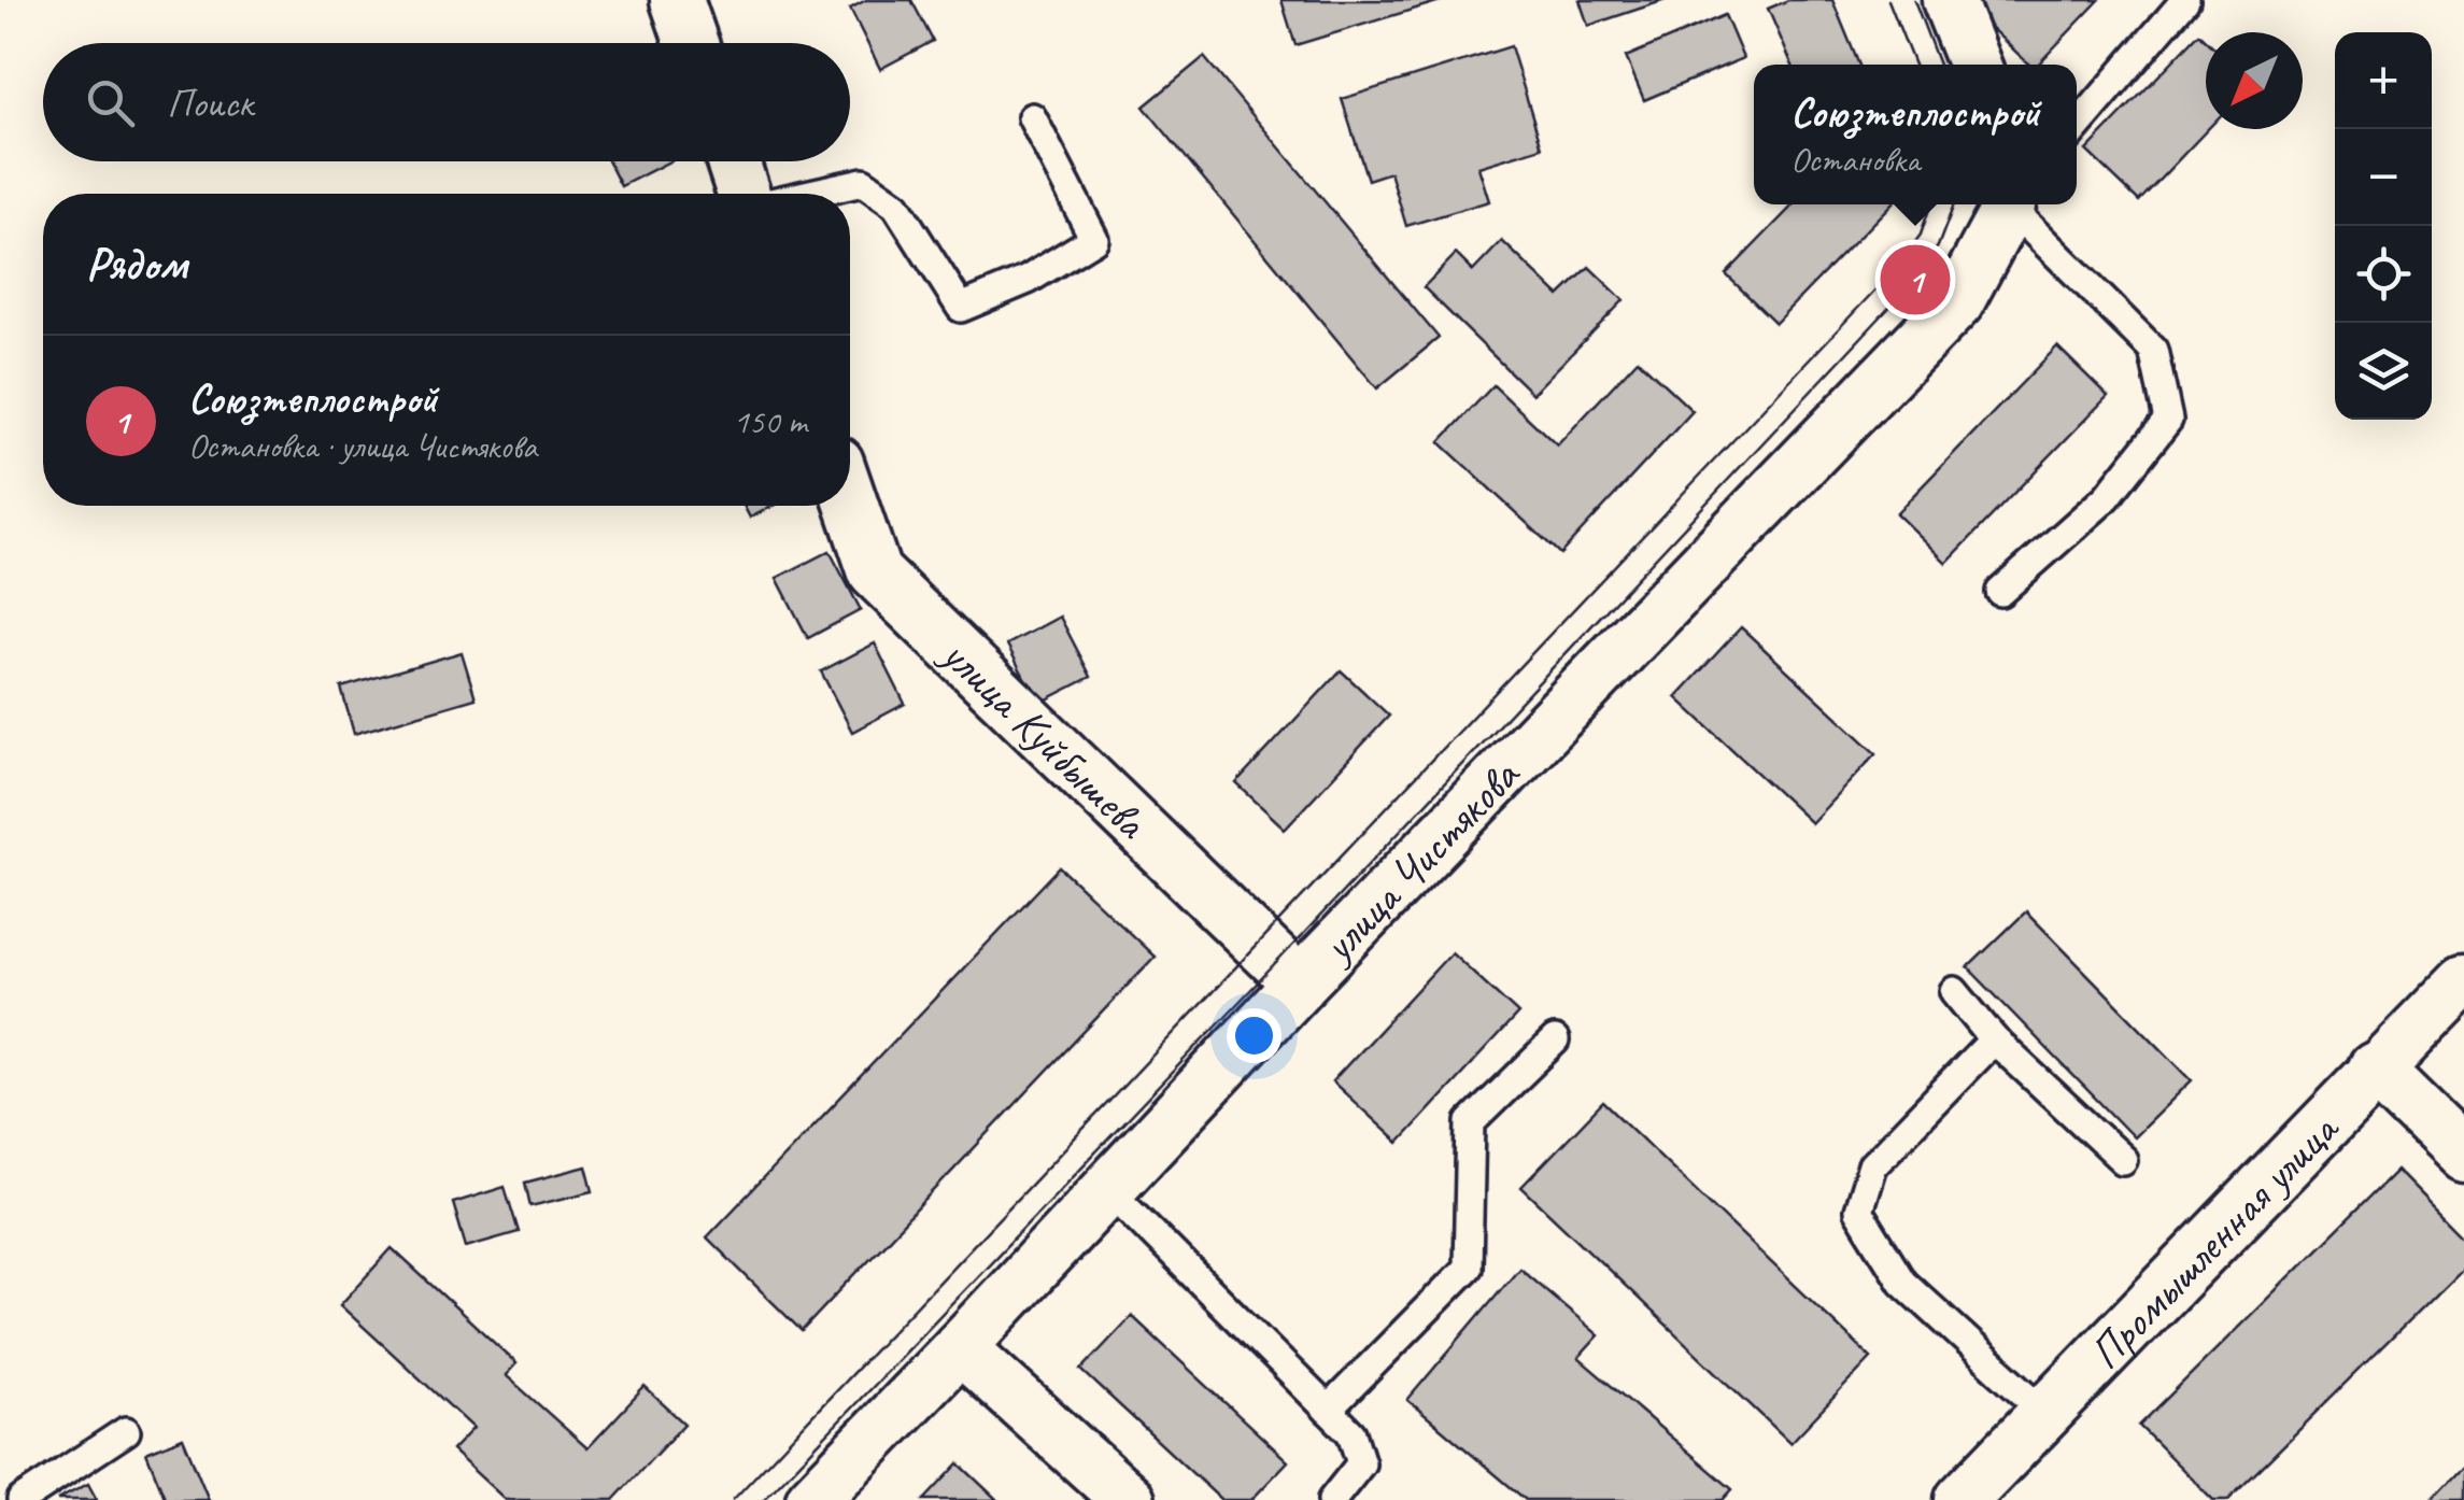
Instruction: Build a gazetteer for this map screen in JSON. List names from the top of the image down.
{
  "streets": {
    "street": ["улица Куйбышева", "улица Чистякова", "Промышленная улица"]
  },
  "crossings": [
    ["улица Куйбышева", "улица Чистякова"]
  ],
  "north": "bottom left",
  "page": {
    "map_buttons": ["+", "−"],
    "search": "Поиск",
    "popup": ["Союзтеплострой", "Остановка"],
    "heading": "Рядом",
    "pins": "1",
    "list": [
      {
        "mark": "1",
        "name": "Союзтеплострой",
        "note": "Остановка · улица Чистякова",
        "value": "150 m"
      }
    ]
  }
}
